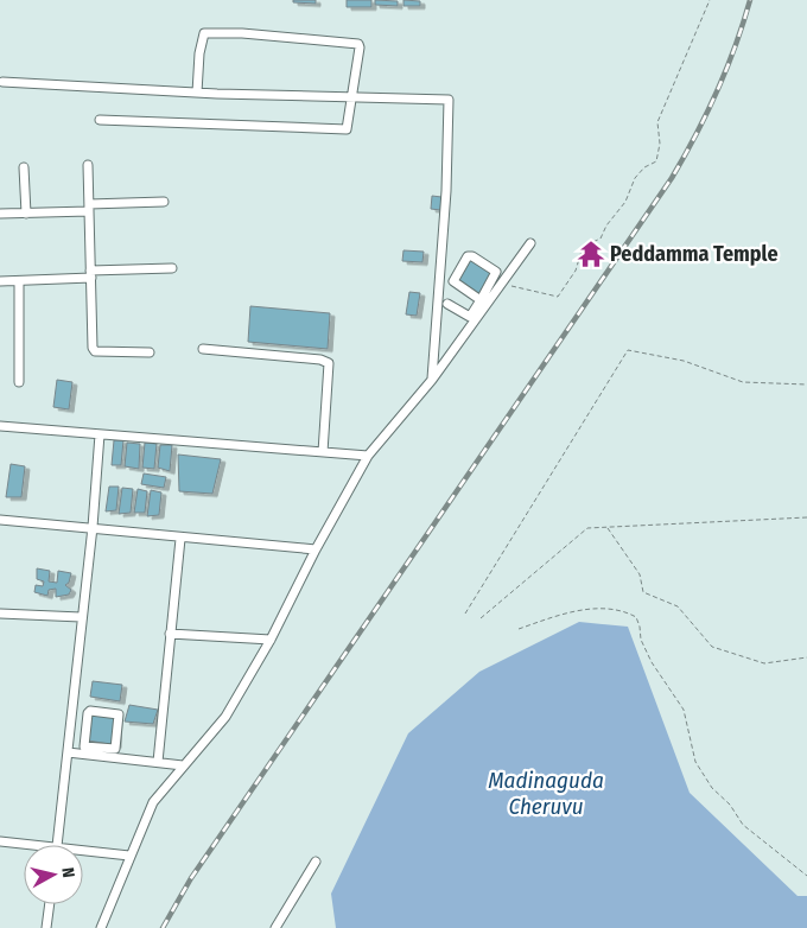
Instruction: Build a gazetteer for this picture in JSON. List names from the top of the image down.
{
  "water": ["Madinaguda Cheruvu"],
  "places": {
    "temple": ["Peddamma Temple"]
  },
  "north": "right"
}
